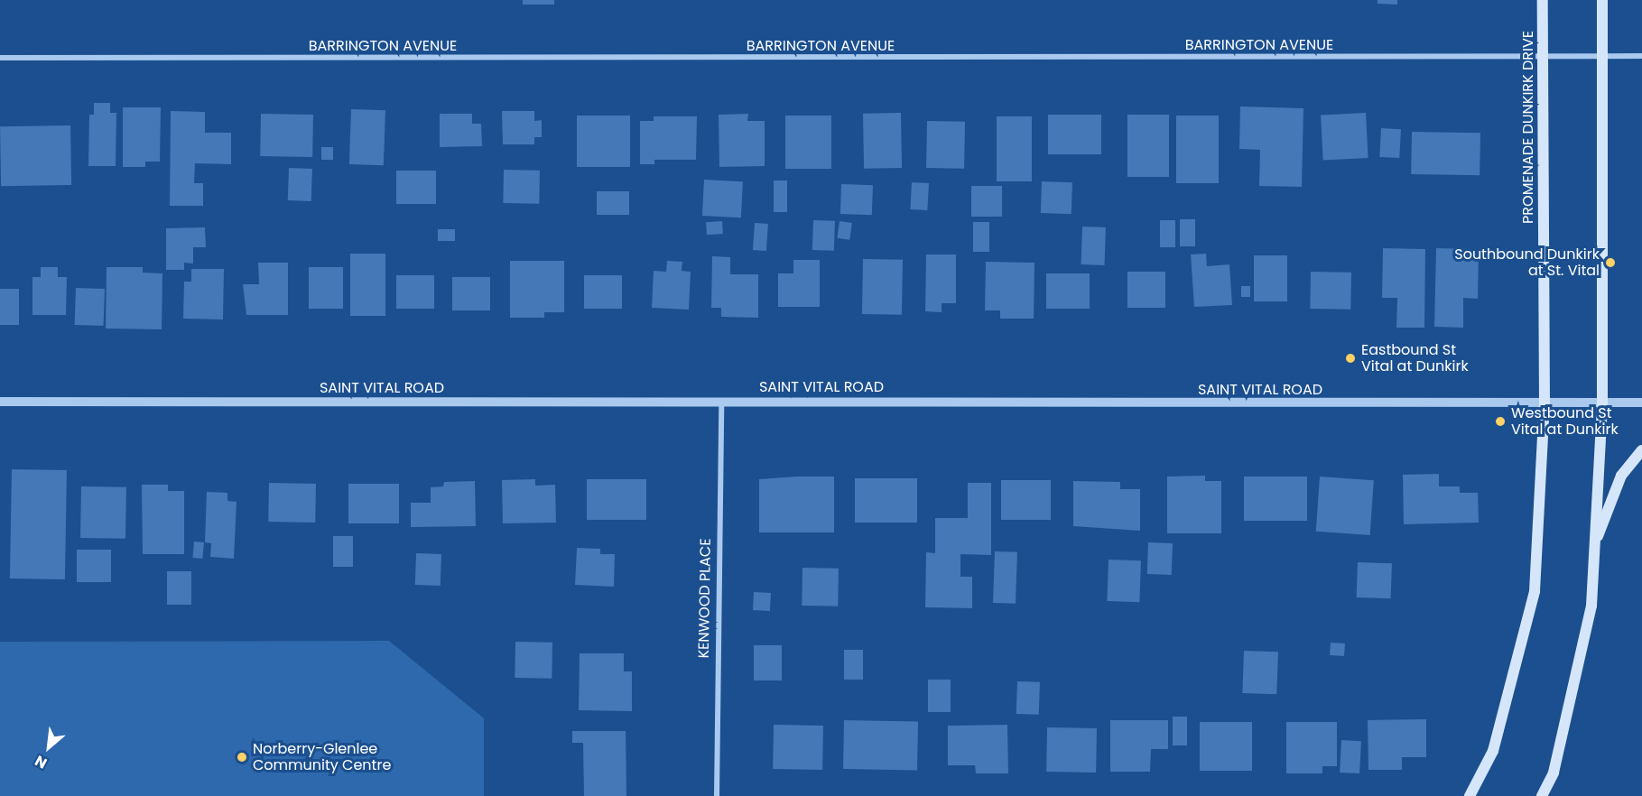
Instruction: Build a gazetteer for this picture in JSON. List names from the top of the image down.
{
  "streets": {
    "main road": ["PROMENADE DUNKIRK DRIVE"],
    "street": ["BARRINGTON AVENUE", "SAINT VITAL ROAD", "KENWOOD PLACE"]
  },
  "crossings": [
    ["BARRINGTON AVENUE", "PROMENADE DUNKIRK DRIVE"],
    ["PROMENADE DUNKIRK DRIVE", "SAINT VITAL ROAD"],
    ["SAINT VITAL ROAD", "KENWOOD PLACE"]
  ],
  "places": [
    "Southbound Dunkirk at St. Vital",
    "Eastbound St Vital at Dunkirk",
    "Westbound St Vital at Dunkirk",
    "Norberry-Glenlee Community Centre"
  ],
  "north": "bottom left"
}
